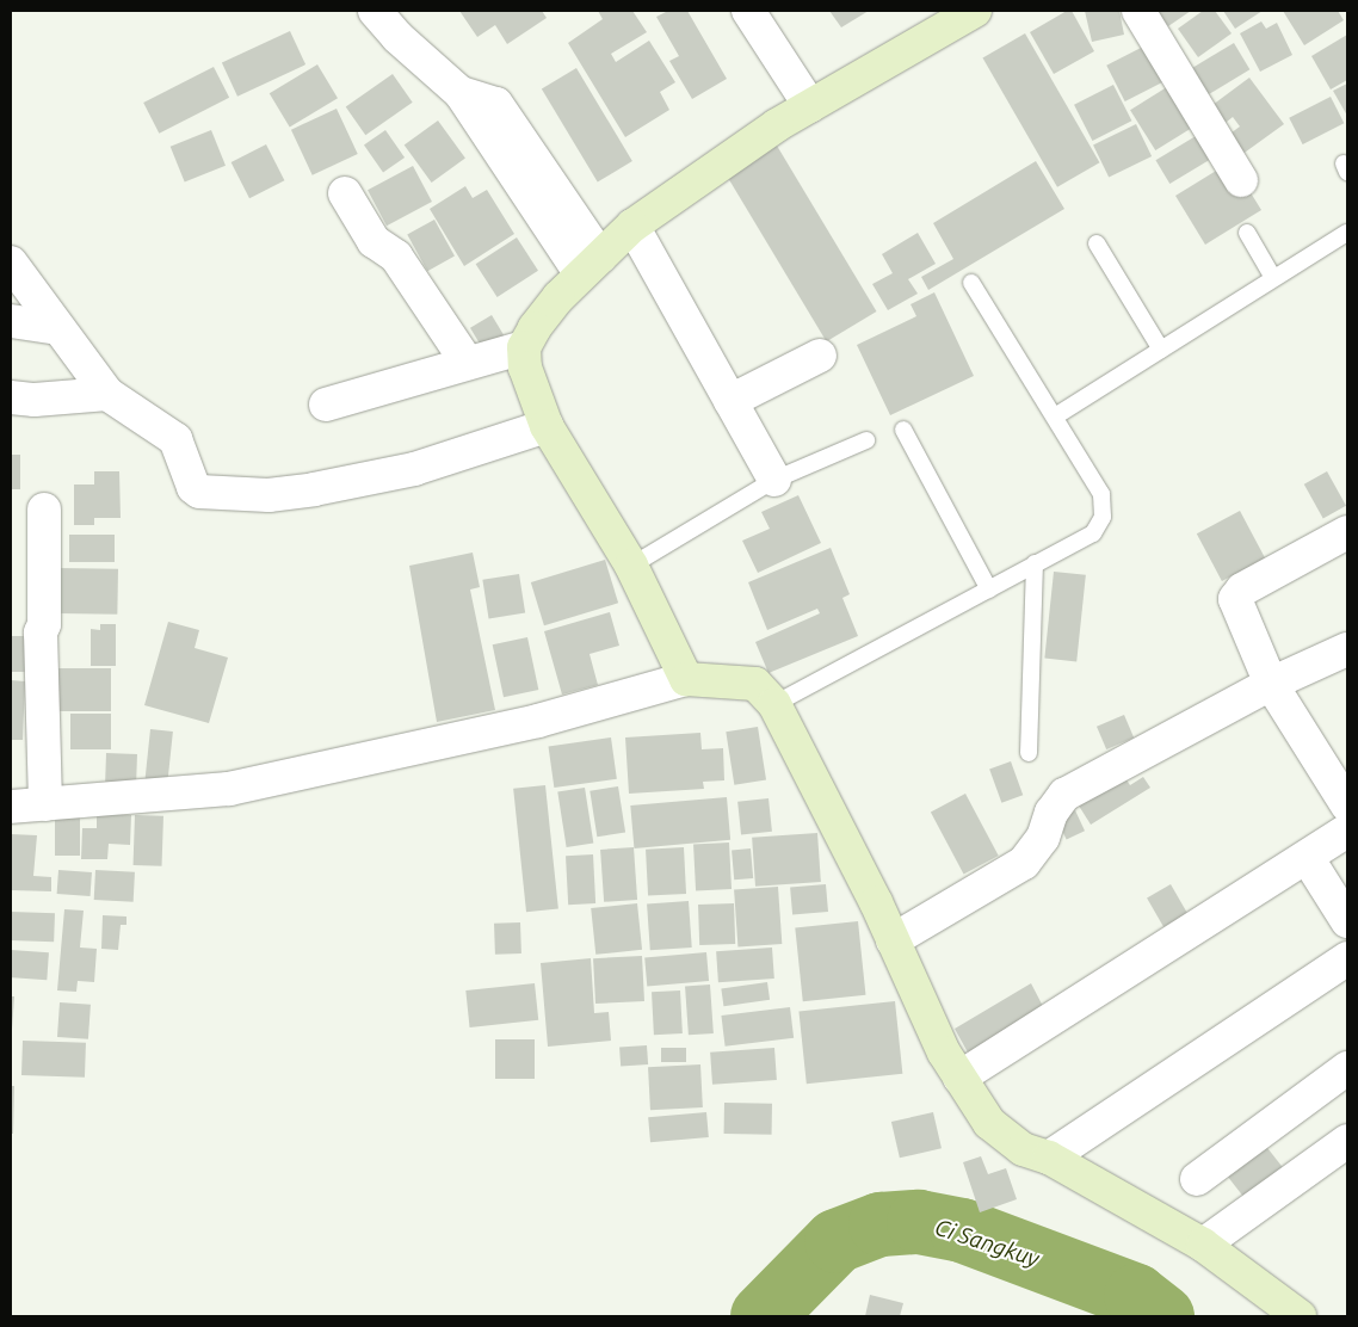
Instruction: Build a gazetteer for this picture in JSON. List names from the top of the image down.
{
  "water": ["Ci Sangkuy"]
}
